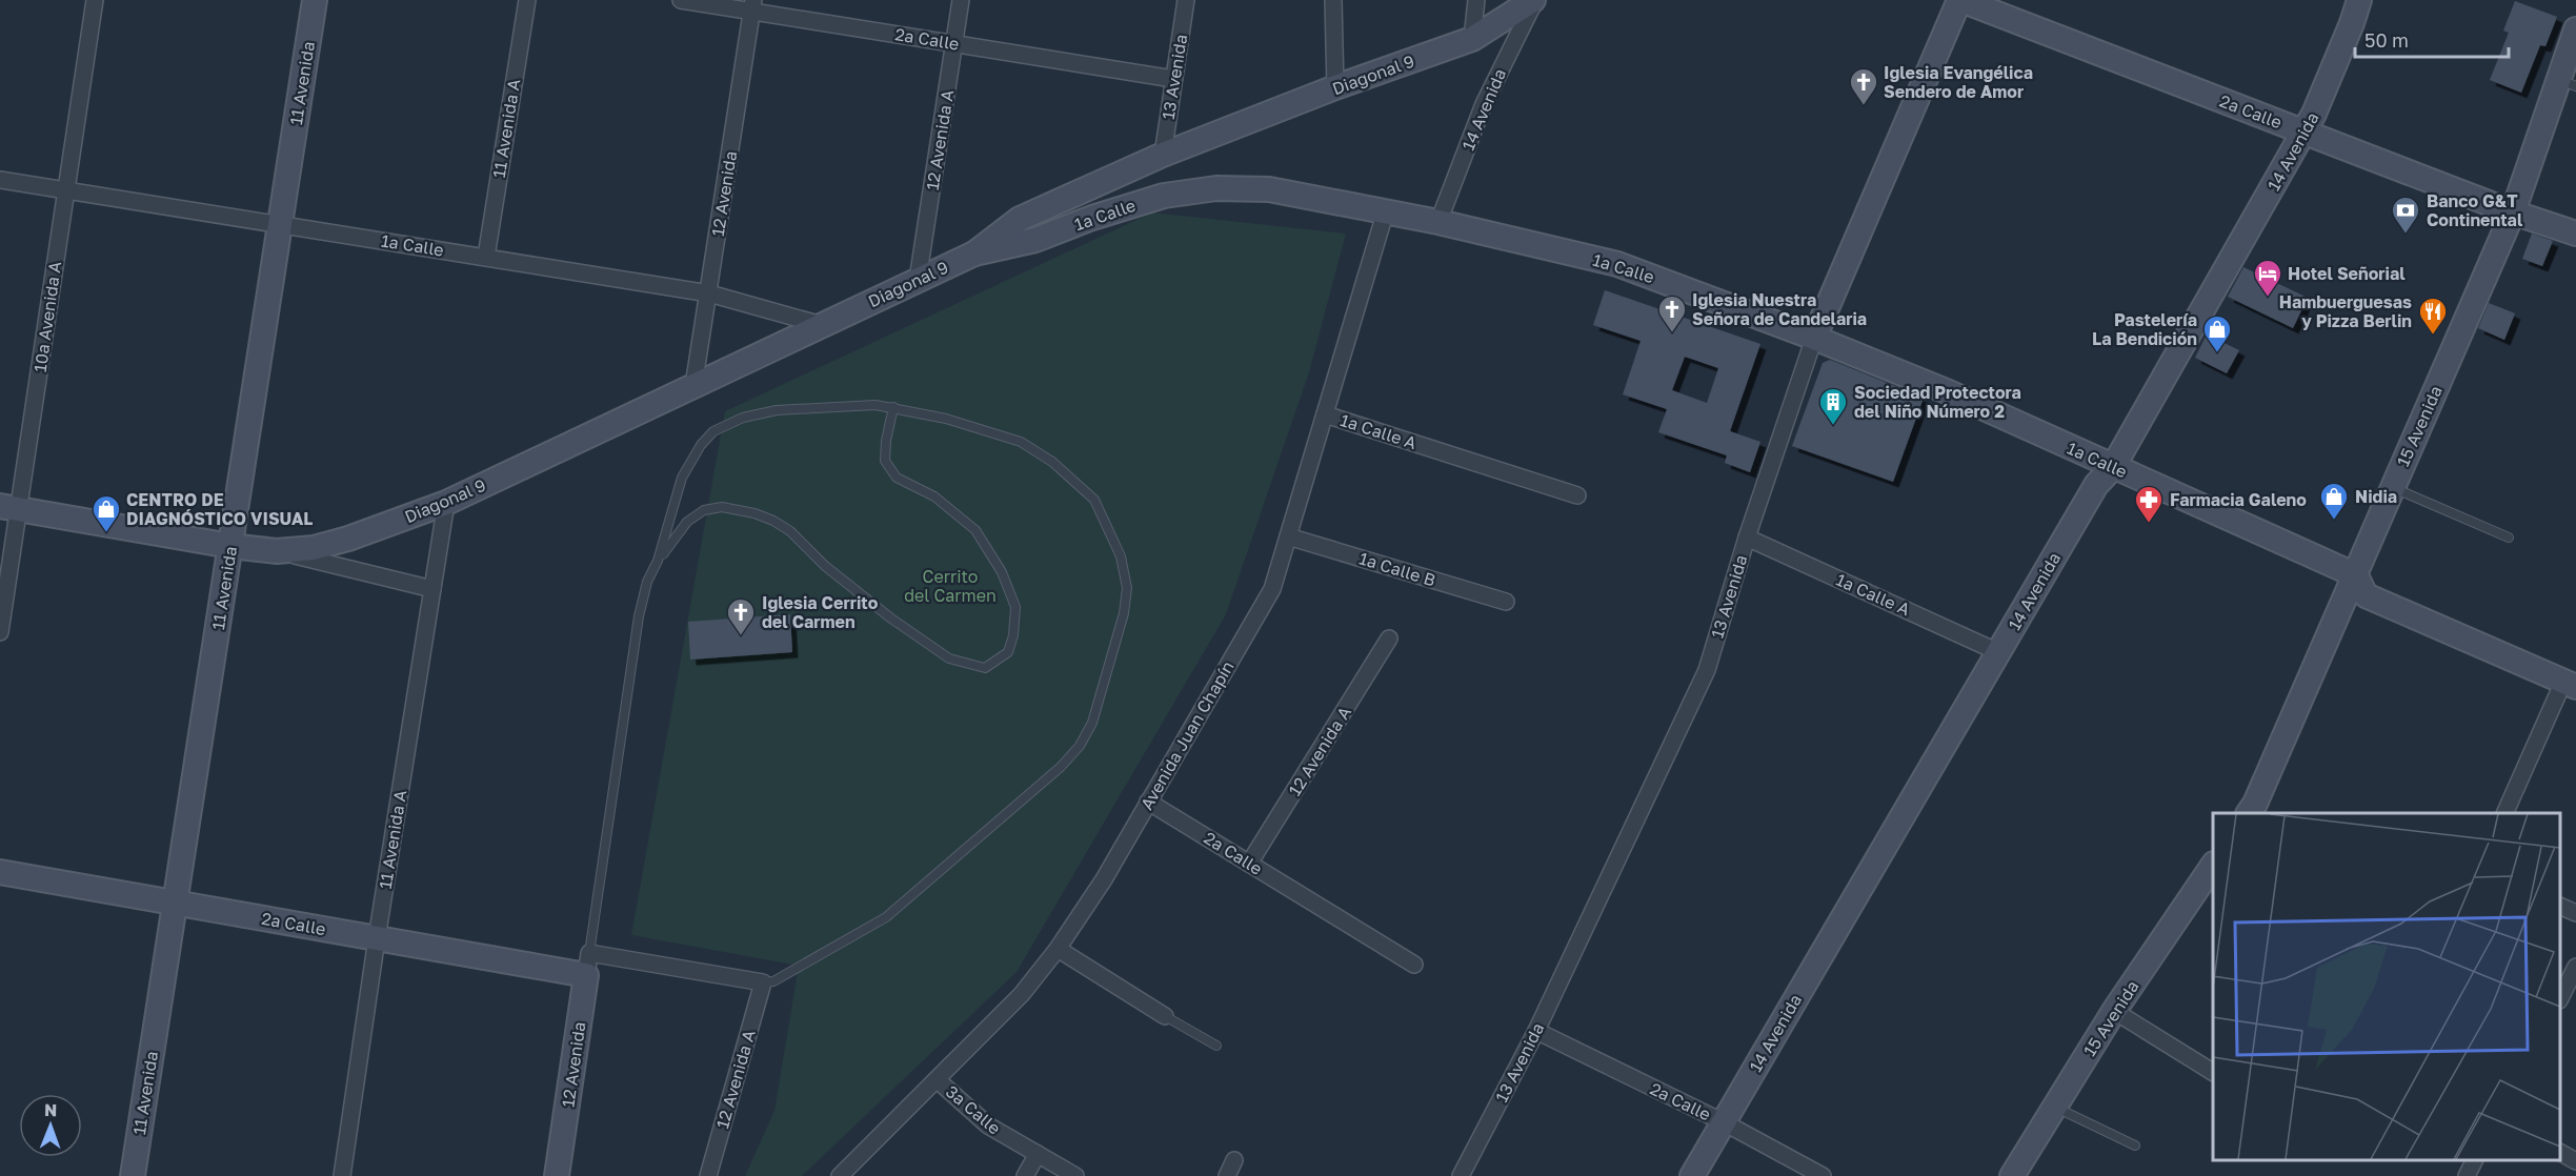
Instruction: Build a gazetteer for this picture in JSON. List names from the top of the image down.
{
  "streets": {
    "street": [
      "2a Calle",
      "Diagonal 9",
      "13 Avenida",
      "11 Avenida",
      "14 Avenida",
      "11 Avenida A",
      "12 Avenida A",
      "12 Avenida",
      "1a Calle",
      "10a Avenida A",
      "15 Avenida",
      "1a Calle A",
      "1a Calle B",
      "Avenida Juan Chapín",
      "3a Calle"
    ]
  },
  "crossings": [
    ["2a Calle", "13 Avenida"],
    ["2a Calle", "11 Avenida"],
    ["2a Calle", "14 Avenida"],
    ["2a Calle", "11 Avenida A"],
    ["2a Calle", "12 Avenida A"],
    ["2a Calle", "12 Avenida"],
    ["2a Calle", "15 Avenida"],
    ["2a Calle", "Avenida Juan Chapín"],
    ["Diagonal 9", "13 Avenida"],
    ["Diagonal 9", "14 Avenida"],
    ["Diagonal 9", "11 Avenida A"],
    ["Diagonal 9", "12 Avenida A"],
    ["Diagonal 9", "12 Avenida"],
    ["Diagonal 9", "1a Calle"],
    ["13 Avenida", "1a Calle"],
    ["13 Avenida", "1a Calle A"],
    ["11 Avenida", "1a Calle"],
    ["14 Avenida", "1a Calle"],
    ["14 Avenida", "1a Calle A"],
    ["11 Avenida A", "1a Calle"],
    ["12 Avenida", "1a Calle"],
    ["1a Calle", "10a Avenida A"],
    ["1a Calle", "15 Avenida"],
    ["1a Calle", "Avenida Juan Chapín"],
    ["1a Calle A", "Avenida Juan Chapín"],
    ["1a Calle B", "Avenida Juan Chapín"],
    ["Avenida Juan Chapín", "3a Calle"]
  ],
  "parks": ["Cerrito del Carmen"],
  "places": {
    "church": ["Iglesia Evangélica Sendero de Amor", "Iglesia Nuestra Señora de Candelaria", "Iglesia Cerrito del Carmen"],
    "bank": ["Banco G&T Continental"],
    "hotel": ["Hotel Señorial"],
    "restaurant": ["Hambuerguesas y Pizza Berlin"],
    "shop": ["Pastelería La Bendición", "Nidia", "CENTRO DE DIAGNÓSTICO VISUAL"],
    "building": ["Sociedad Protectora del Niño Número 2"],
    "pharmacy": ["Farmacia Galeno"]
  },
  "scale_bar": "50 m",
  "north": "top"
}
